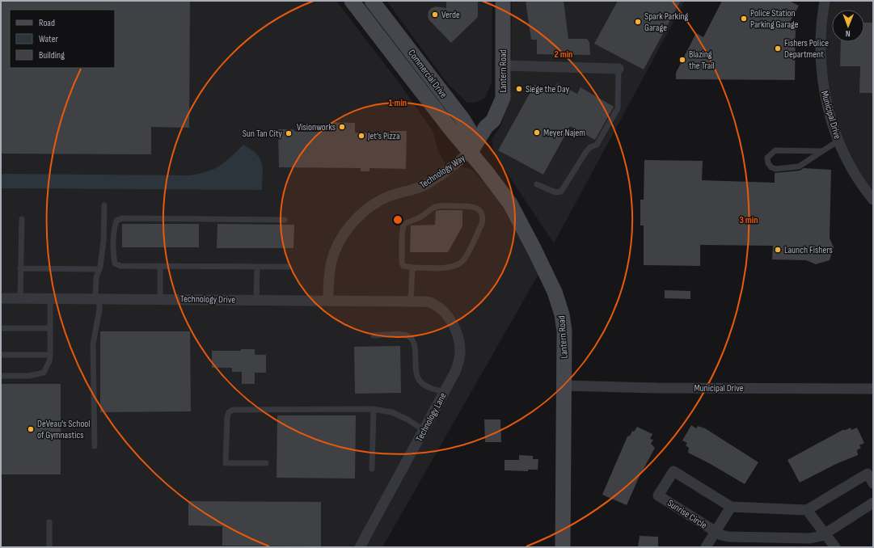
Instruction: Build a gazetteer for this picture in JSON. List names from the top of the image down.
{
  "streets": {
    "street": [
      "Lantern Road",
      "Commercial Drive",
      "Municipal Drive",
      "Technology Way",
      "Technology Drive",
      "Technology Lane",
      "Sunrise Circle"
    ]
  },
  "crossings": [
    ["Lantern Road", "Commercial Drive"],
    ["Lantern Road", "Municipal Drive"],
    ["Lantern Road", "Technology Way"],
    ["Commercial Drive", "Technology Way"],
    ["Technology Way", "Technology Drive"],
    ["Technology Drive", "Technology Lane"]
  ],
  "places": [
    "Verde",
    "Police Station Parking Garage",
    "Spark Parking Garage",
    "Fishers Police Department",
    "Blazing the Trail",
    "Siege the Day",
    "Visionworks",
    "Meyer Najem",
    "Sun Tan City",
    "Jet's Pizza",
    "Launch Fishers",
    "DeVeau's School of Gymnastics"
  ],
  "legend": ["Road", "Water", "Building"],
  "north": "bottom",
  "rings": ["2 min", "1 min", "3 min"]
}
